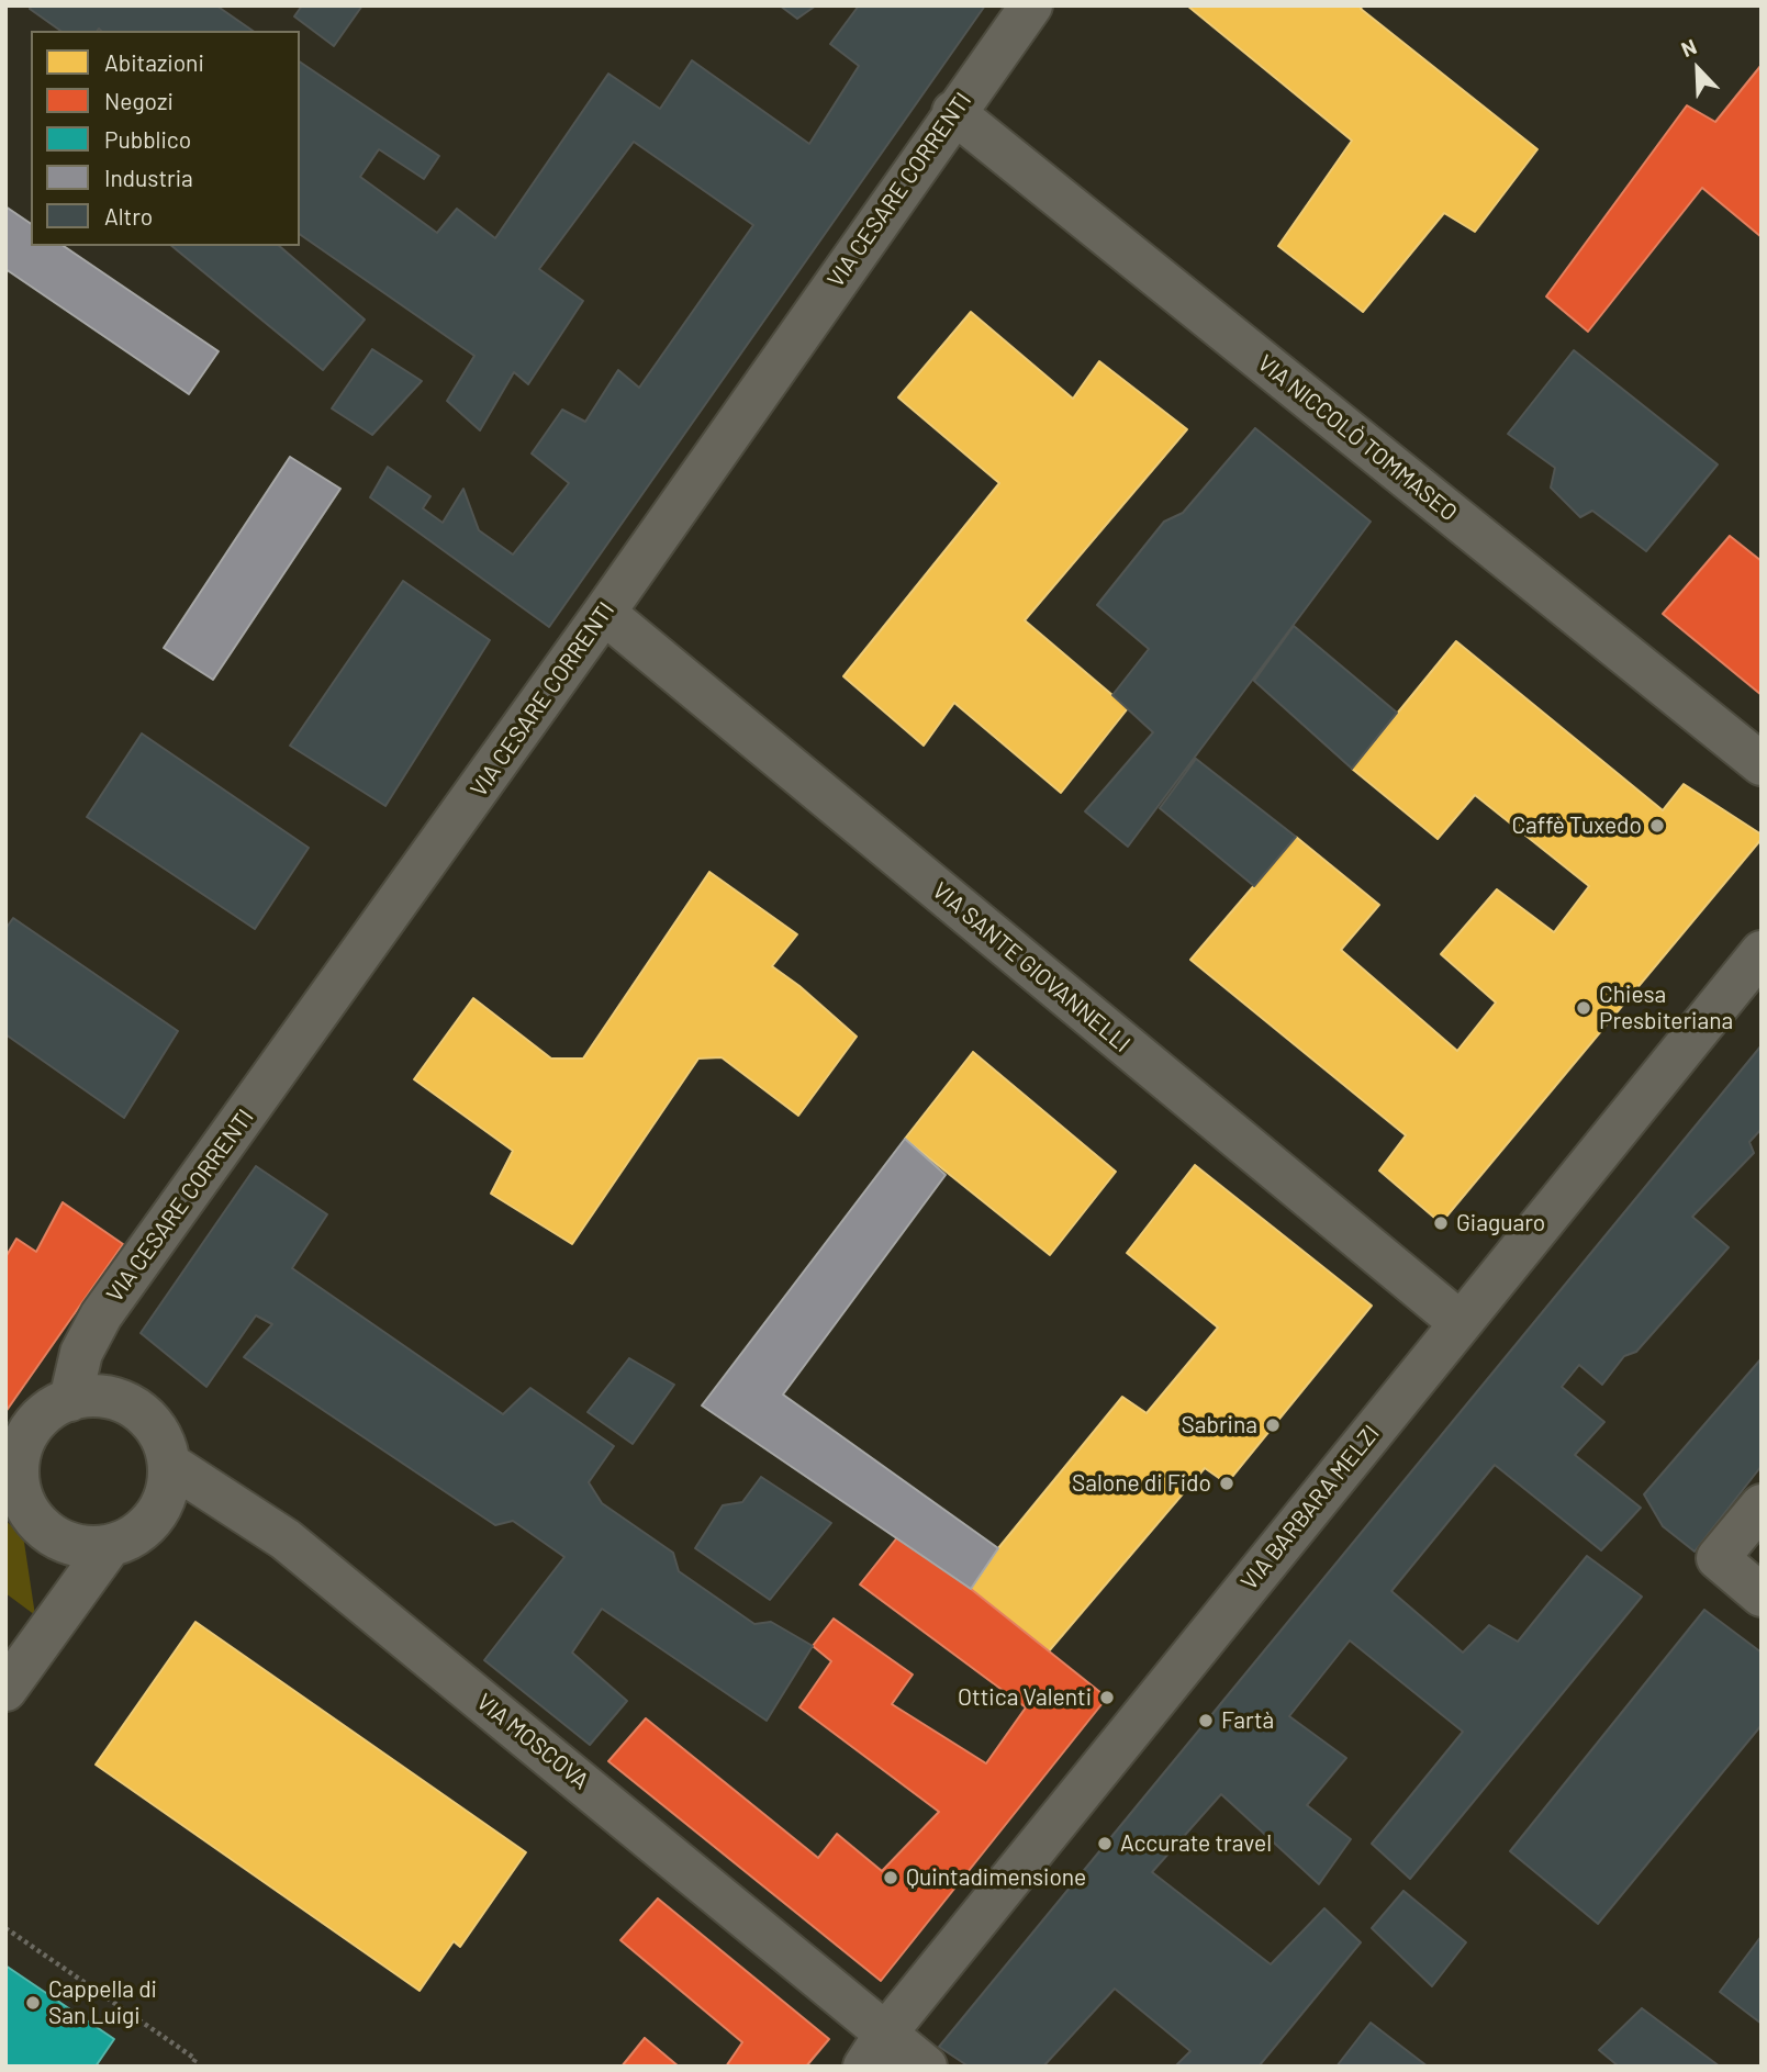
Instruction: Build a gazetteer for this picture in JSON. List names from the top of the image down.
{
  "streets": {
    "street": [
      "VIA CESARE CORRENTI",
      "VIA NICCOLÒ TOMMASEO",
      "VIA SANTE GIOVANNELLI",
      "VIA BARBARA MELZI",
      "VIA MOSCOVA"
    ]
  },
  "crossings": [
    ["VIA CESARE CORRENTI", "VIA NICCOLÒ TOMMASEO"],
    ["VIA CESARE CORRENTI", "VIA SANTE GIOVANNELLI"],
    ["VIA CESARE CORRENTI", "VIA MOSCOVA"],
    ["VIA SANTE GIOVANNELLI", "VIA BARBARA MELZI"],
    ["VIA BARBARA MELZI", "VIA MOSCOVA"]
  ],
  "places": [
    "Caffè Tuxedo",
    "Chiesa Presbiteriana",
    "Giaguaro",
    "Sabrina",
    "Salone di Fido",
    "Ottica Valenti",
    "Fartà",
    "Accurate travel",
    "Quintadimensione",
    "Cappella di San Luigi"
  ],
  "legend": [
    "Abitazioni",
    "Negozi",
    "Pubblico",
    "Industria",
    "Altro"
  ],
  "north": "top left"
}
